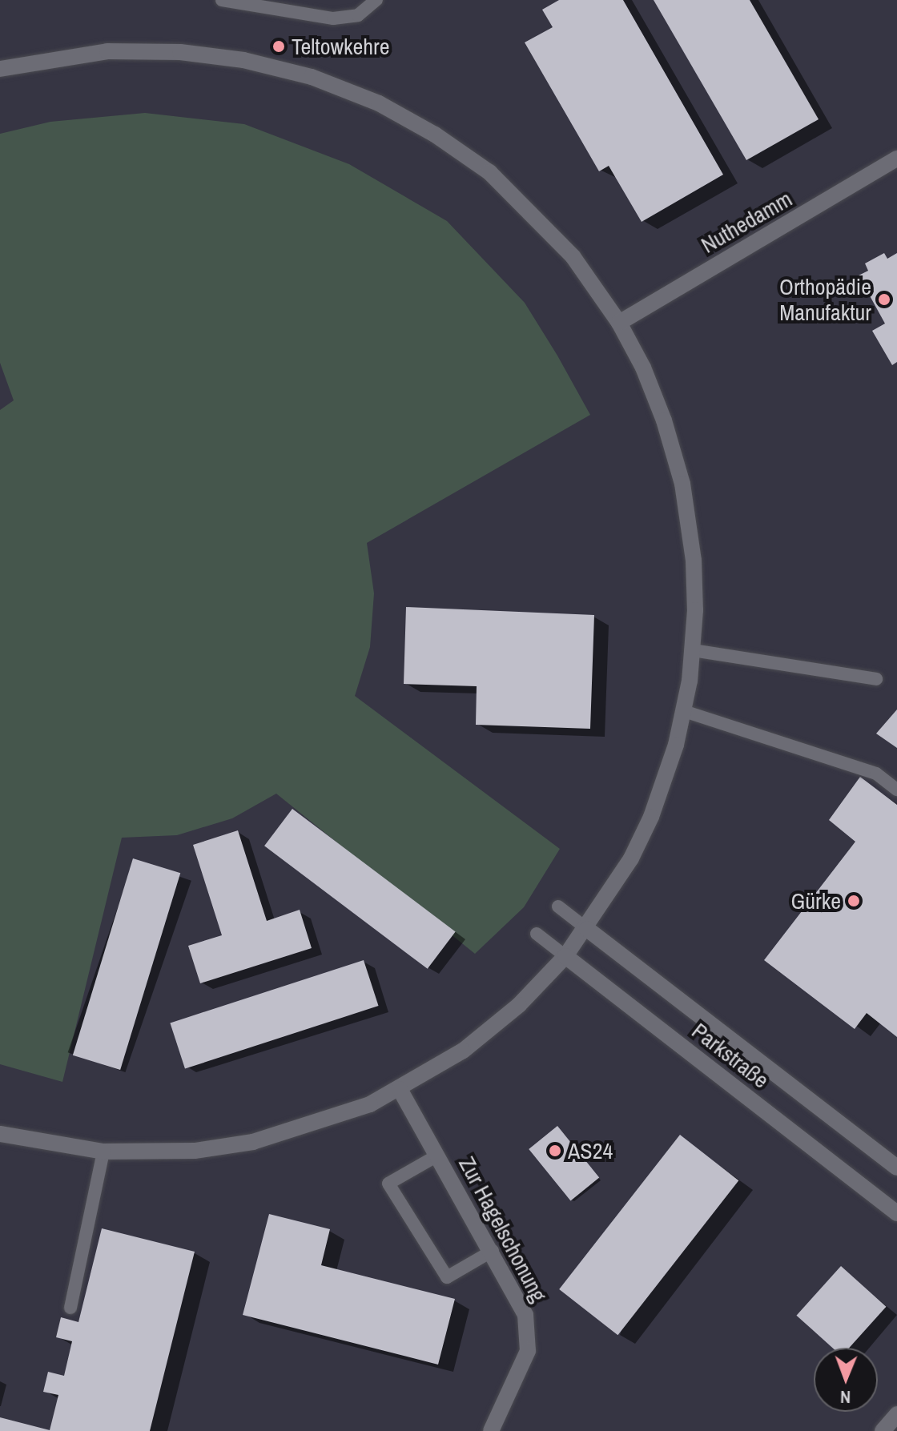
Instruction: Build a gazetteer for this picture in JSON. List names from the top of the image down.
{
  "streets": {
    "street": ["Nuthedamm", "Parkstraße", "Zur Hagelschonung"]
  },
  "places": [
    "Teltowkehre",
    "Orthopädie Manufaktur",
    "Gürke",
    "AS24"
  ],
  "north": "bottom"
}
